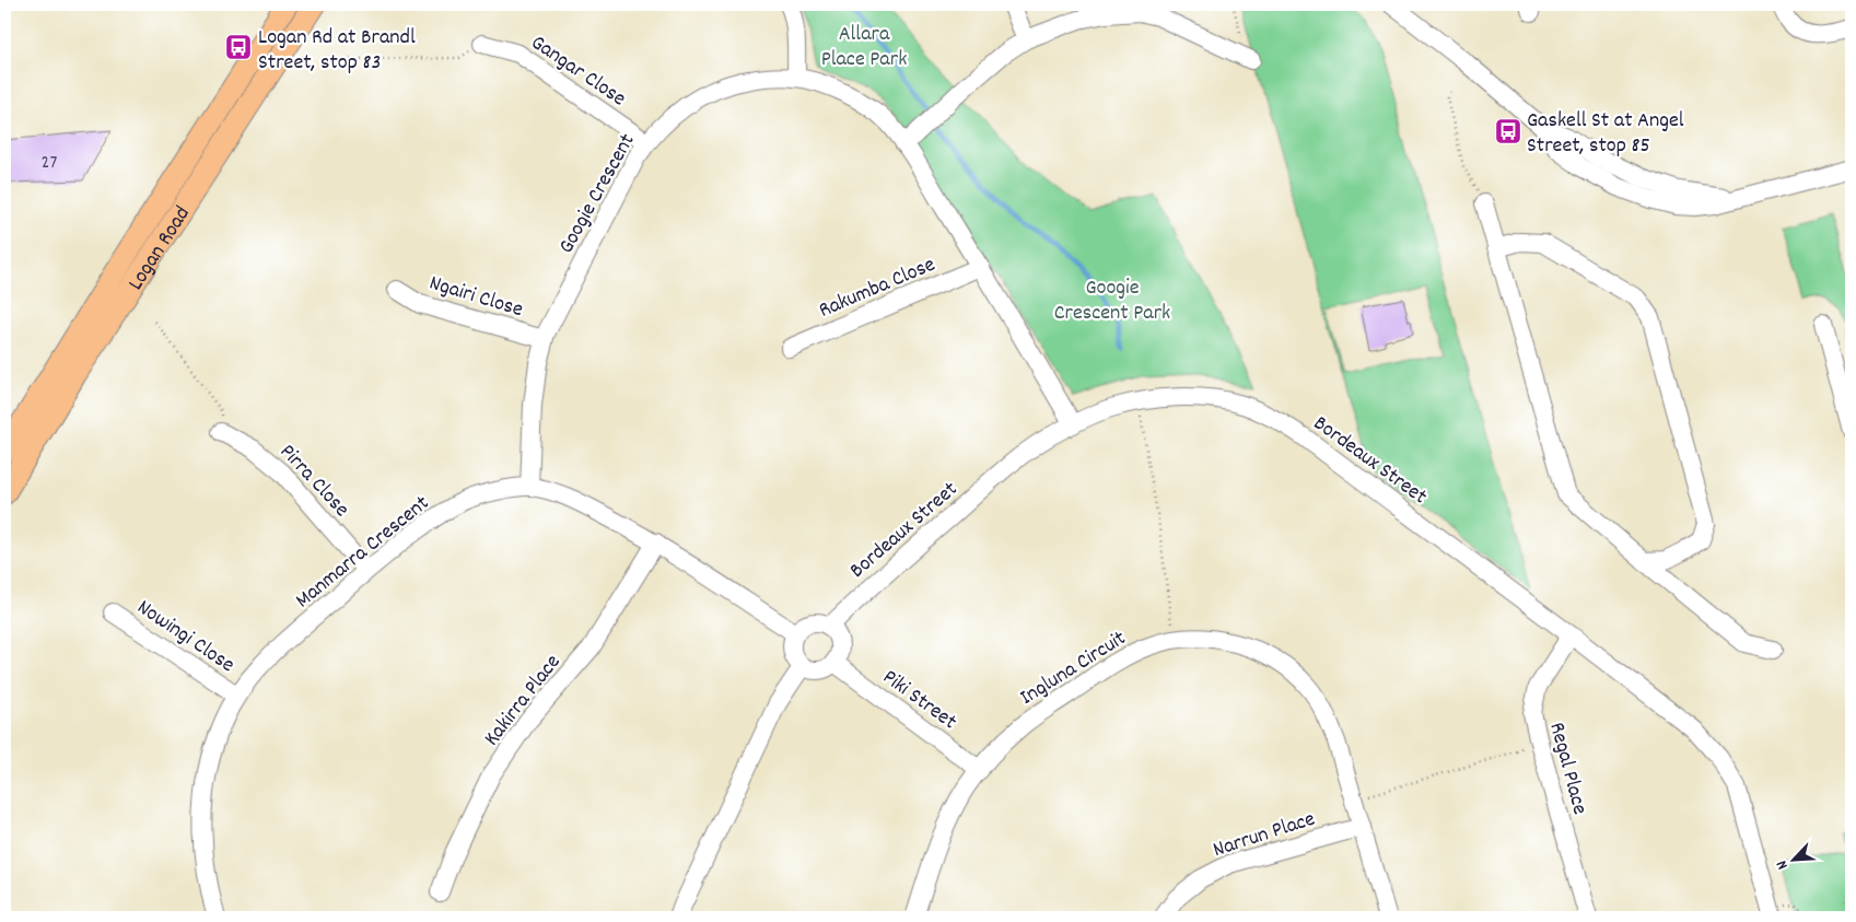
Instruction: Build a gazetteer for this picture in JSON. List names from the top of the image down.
{
  "streets": {
    "main road": ["Logan Road"],
    "street": [
      "Gangar Close",
      "Googie Crescent",
      "Rakumba Close",
      "Ngairi Close",
      "Bordeaux Street",
      "Pirra Close",
      "Manmarra Crescent",
      "Nowingi Close",
      "Ingluna Circuit",
      "Piki Street",
      "Kakirra Place",
      "Regal Place",
      "Narrun Place"
    ]
  },
  "crossings": [
    ["Gangar Close", "Googie Crescent"],
    ["Googie Crescent", "Rakumba Close"],
    ["Googie Crescent", "Ngairi Close"],
    ["Googie Crescent", "Bordeaux Street"],
    ["Googie Crescent", "Manmarra Crescent"],
    ["Bordeaux Street", "Manmarra Crescent"],
    ["Bordeaux Street", "Piki Street"],
    ["Bordeaux Street", "Regal Place"],
    ["Pirra Close", "Manmarra Crescent"],
    ["Manmarra Crescent", "Nowingi Close"],
    ["Manmarra Crescent", "Piki Street"],
    ["Manmarra Crescent", "Kakirra Place"],
    ["Ingluna Circuit", "Piki Street"],
    ["Ingluna Circuit", "Narrun Place"]
  ],
  "parks": ["Allara Place Park", "Googie Crescent Park"],
  "places": {
    "bus stop": ["Logan Rd at Brandl Street, stop 83", "Gaskell St at Angel Street, stop 85"]
  },
  "house_numbers": ["27"],
  "north": "bottom left"
}
